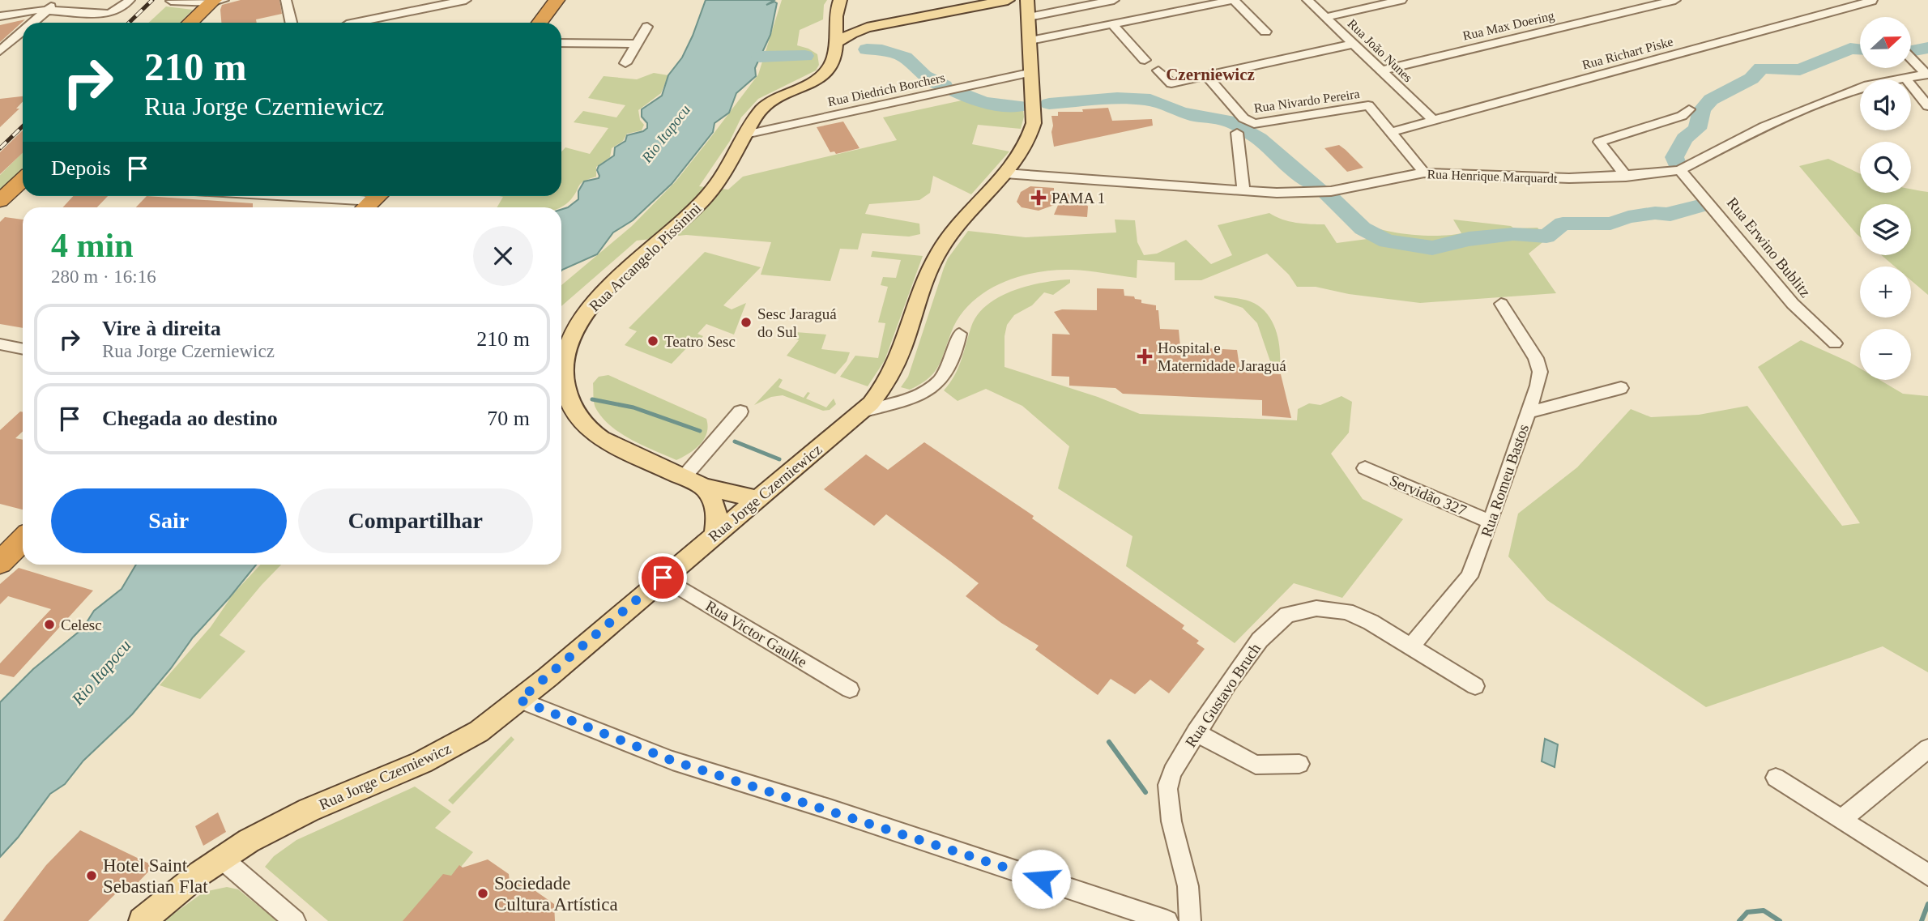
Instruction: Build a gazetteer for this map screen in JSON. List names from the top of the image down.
{
  "streets": {
    "main road": ["Rua Arcangelo Pissinini", "Rua Jorge Czerniewicz"],
    "street": [
      "Rua Max Doering",
      "Rua João Nunes",
      "Rua Richart Piske",
      "Rua Diedrich Borchers",
      "Rua Nivardo Pereira",
      "Rua Henrique Marquardt",
      "Rua Erwino Bublitz",
      "Rua Romeu Bastos",
      "Servidão 327",
      "Rua Victor Gaulke",
      "Rua Gustavo Bruch"
    ]
  },
  "crossings": [
    ["Rua Max Doering", "Rua João Nunes"],
    ["Rua João Nunes", "Rua Richart Piske"],
    ["Rua Richart Piske", "Rua Nivardo Pereira"],
    ["Rua Diedrich Borchers", "Rua Arcangelo Pissinini"],
    ["Rua Diedrich Borchers", "Rua Jorge Czerniewicz"],
    ["Rua Henrique Marquardt", "Rua Erwino Bublitz"],
    ["Rua Henrique Marquardt", "Rua Jorge Czerniewicz"],
    ["Rua Arcangelo Pissinini", "Rua Jorge Czerniewicz"],
    ["Rua Romeu Bastos", "Servidão 327"],
    ["Rua Romeu Bastos", "Rua Gustavo Bruch"],
    ["Rua Jorge Czerniewicz", "Rua Victor Gaulke"]
  ],
  "districts": ["Czerniewicz"],
  "water": ["Rio Itapocu"],
  "places": {
    "health": ["PAMA 1", "Hospital e Maternidade Jaraguá"],
    "other": [
      "Sesc Jaraguá do Sul",
      "Teatro Sesc",
      "Celesc",
      "Hotel Saint Sebastian Flat",
      "Sociedade Cultura Artística"
    ]
  },
  "north": "right",
  "page": {
    "map_buttons": ["+", "−"],
    "turn": ["210 m", "Rua Jorge Czerniewicz"],
    "then": "Depois",
    "heading": ["4 min", "280 m · 16:16"],
    "list": [
      {
        "name": "Vire à direita",
        "note": "Rua Jorge Czerniewicz",
        "value": "210 m"
      },
      {
        "name": "Chegada ao destino",
        "value": "70 m"
      }
    ],
    "buttons": ["Sair", "Compartilhar"]
  }
}
